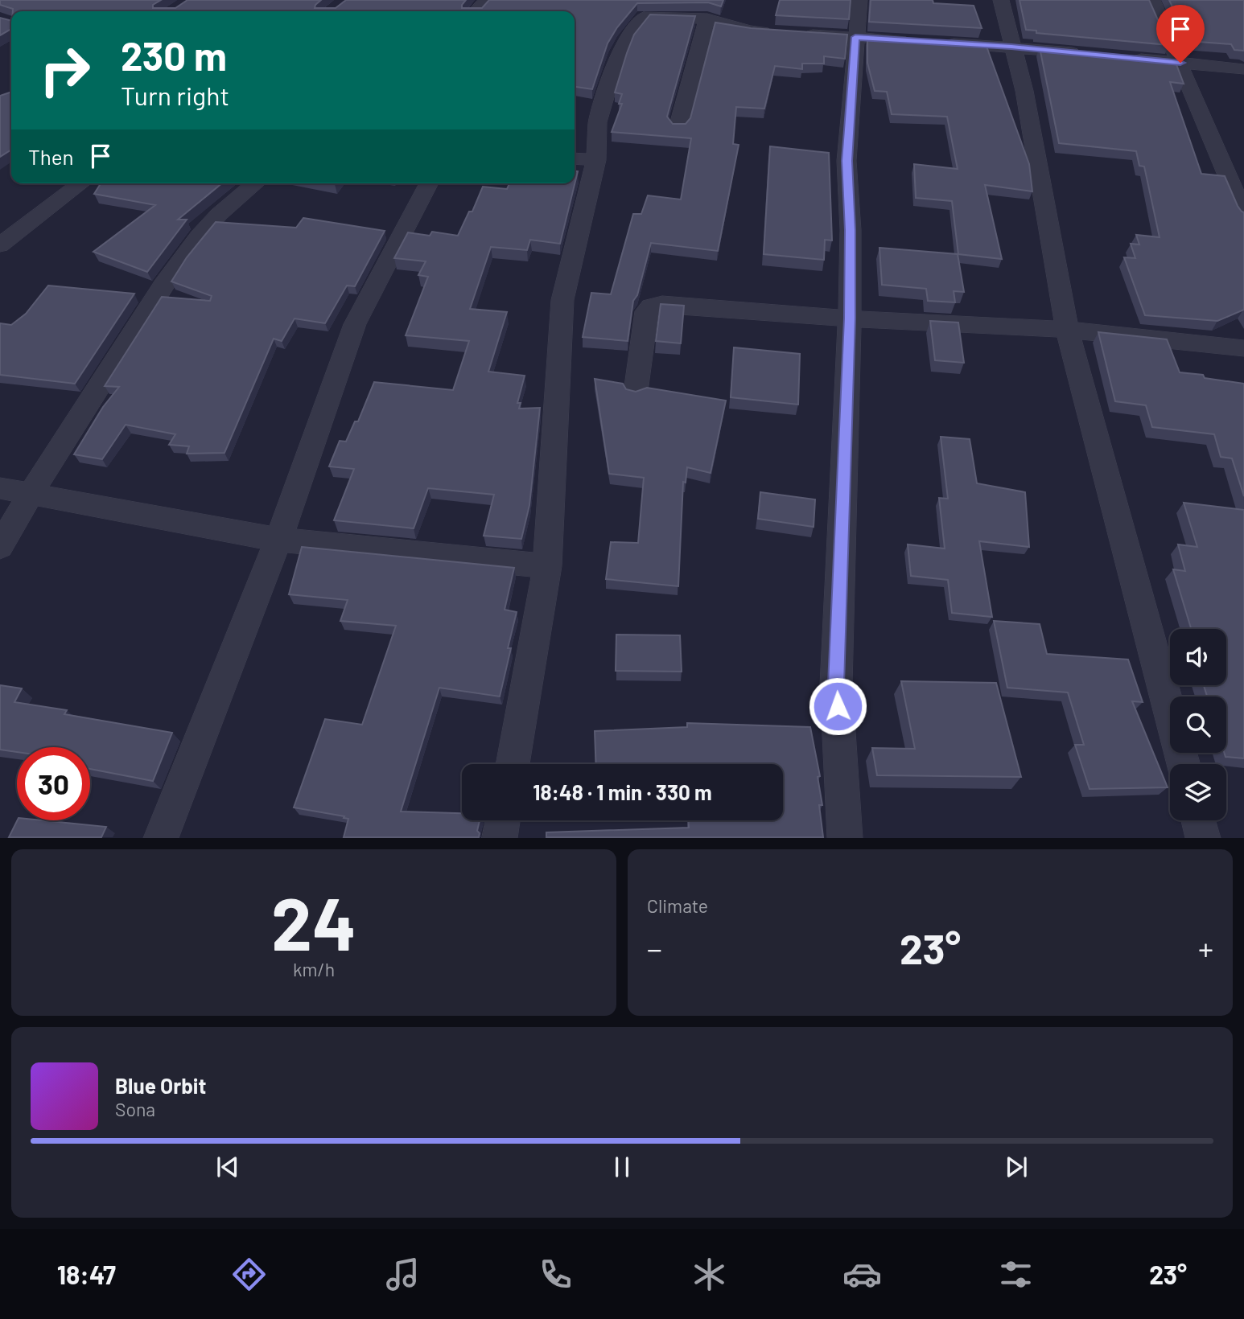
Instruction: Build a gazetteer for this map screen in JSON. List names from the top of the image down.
{
  "page": {
    "turn": ["230 m", "Turn right"],
    "then": "Then",
    "limit": "30",
    "trip": "18:48 · 1 min · 330 m",
    "tile": [
      ["24", "km/h"],
      "Climate"
    ],
    "heat": ["−", "23°", "+"],
    "song": ["Blue Orbit", "Sona"],
    "tabs": ["18:47", "23°"]
  }
}
